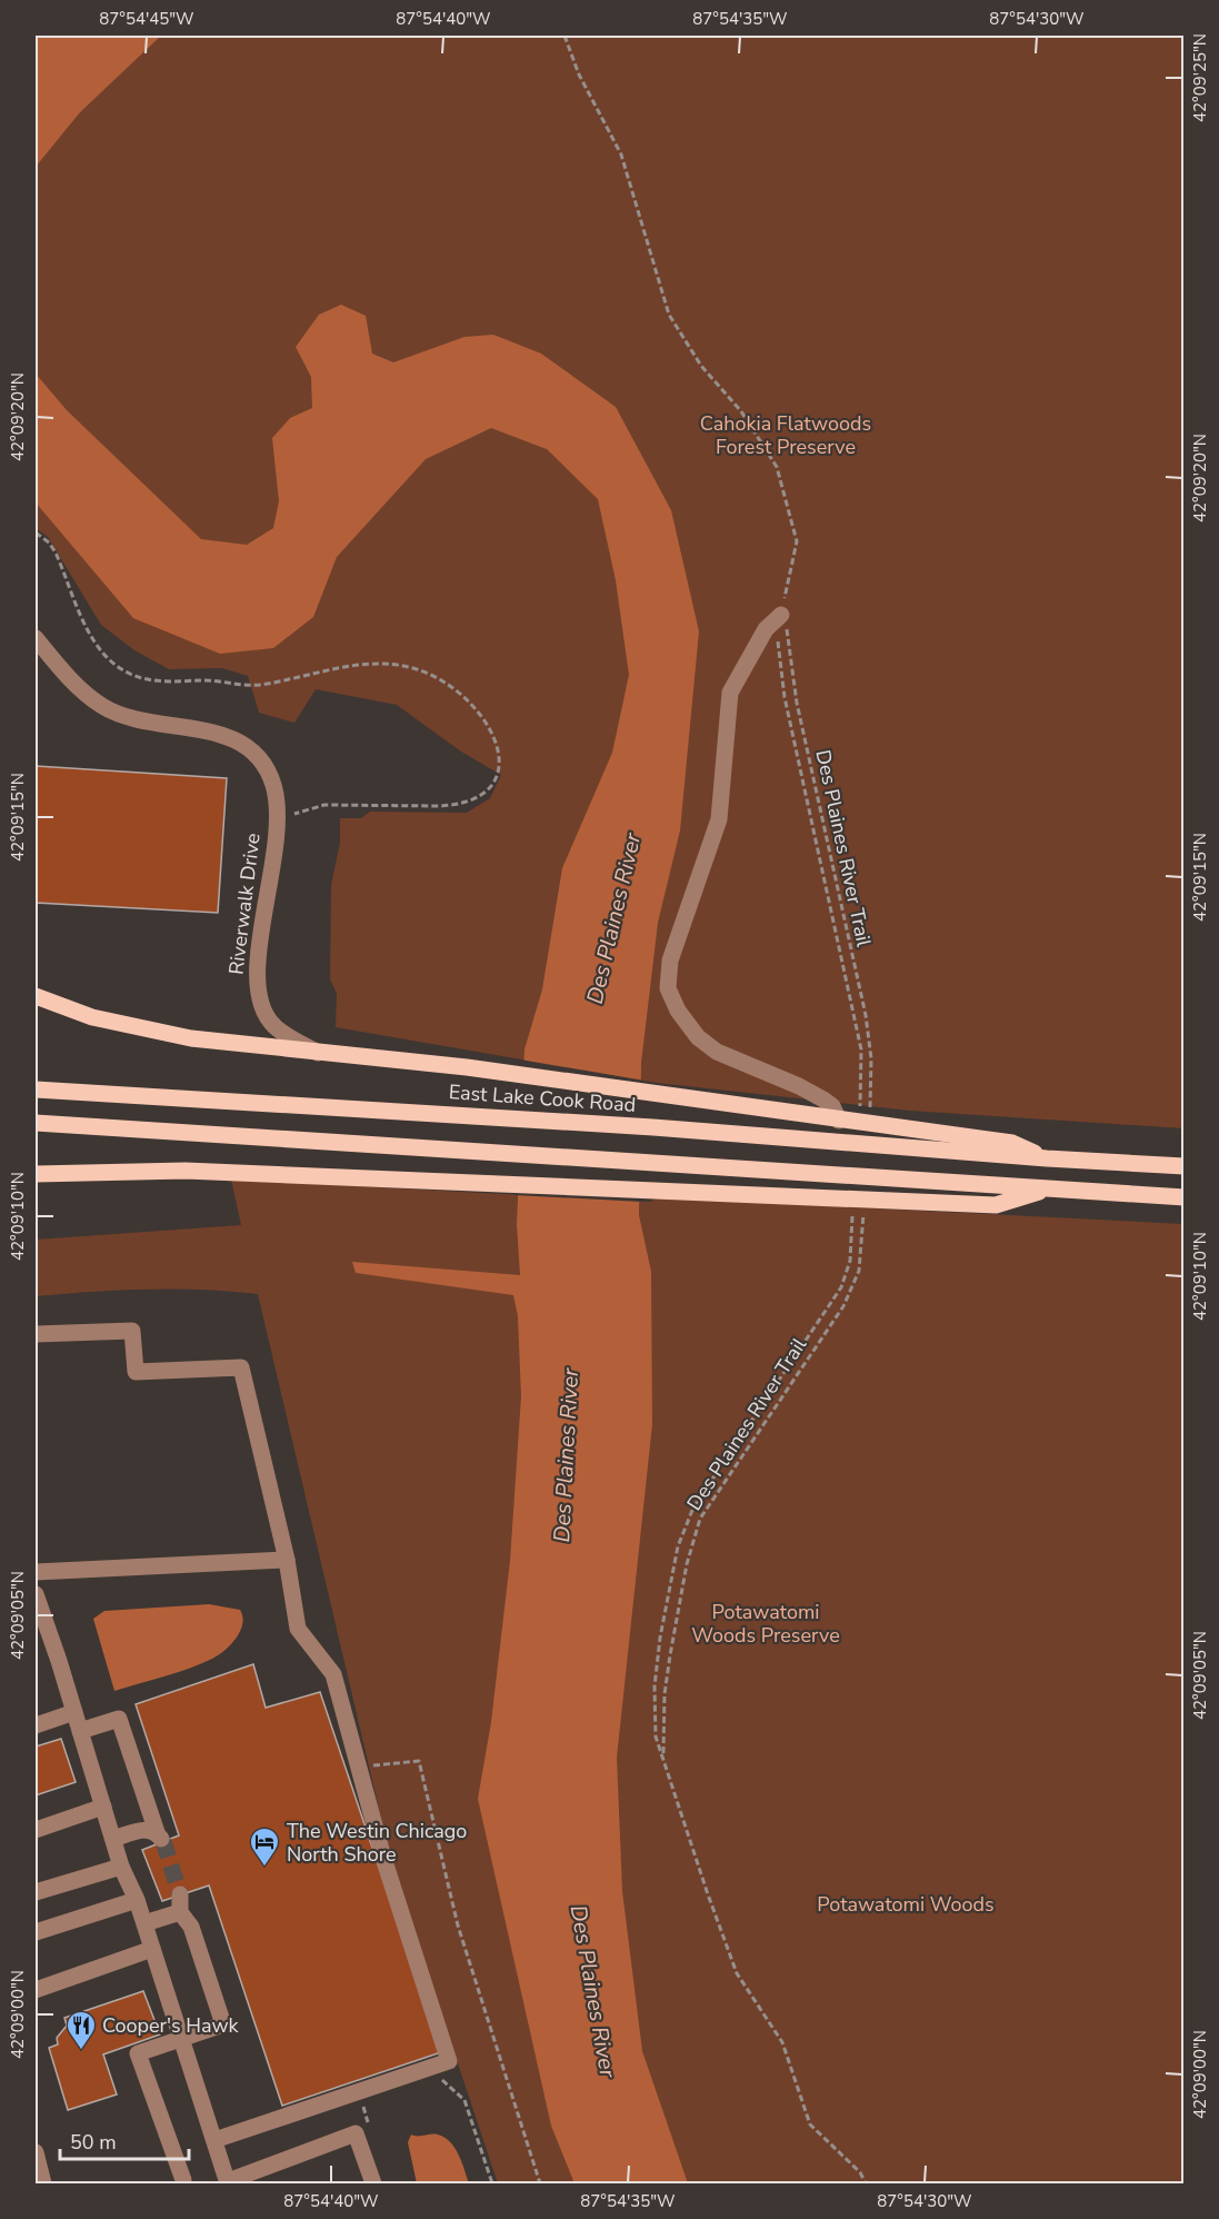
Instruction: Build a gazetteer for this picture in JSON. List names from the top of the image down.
{
  "streets": {
    "main road": ["East Lake Cook Road"],
    "street": ["Riverwalk Drive"],
    "path": ["Des Plaines River Trail"]
  },
  "water": ["Des Plaines River"],
  "parks": ["Cahokia Flatwoods Forest Preserve", "Potawatomi Woods Preserve", "Potawatomi Woods"],
  "places": {
    "hotel": ["The Westin Chicago North Shore"],
    "restaurant": ["Cooper's Hawk"]
  },
  "scale_bar": "50 m",
  "coordinates": [
    "87°54'45\"W",
    "87°54'40\"W",
    "87°54'35\"W",
    "87°54'30\"W",
    "42°09'25\"N",
    "42°09'20\"N",
    "42°09'15\"N",
    "42°09'10\"N",
    "42°09'05\"N",
    "42°09'00\"N"
  ]
}
